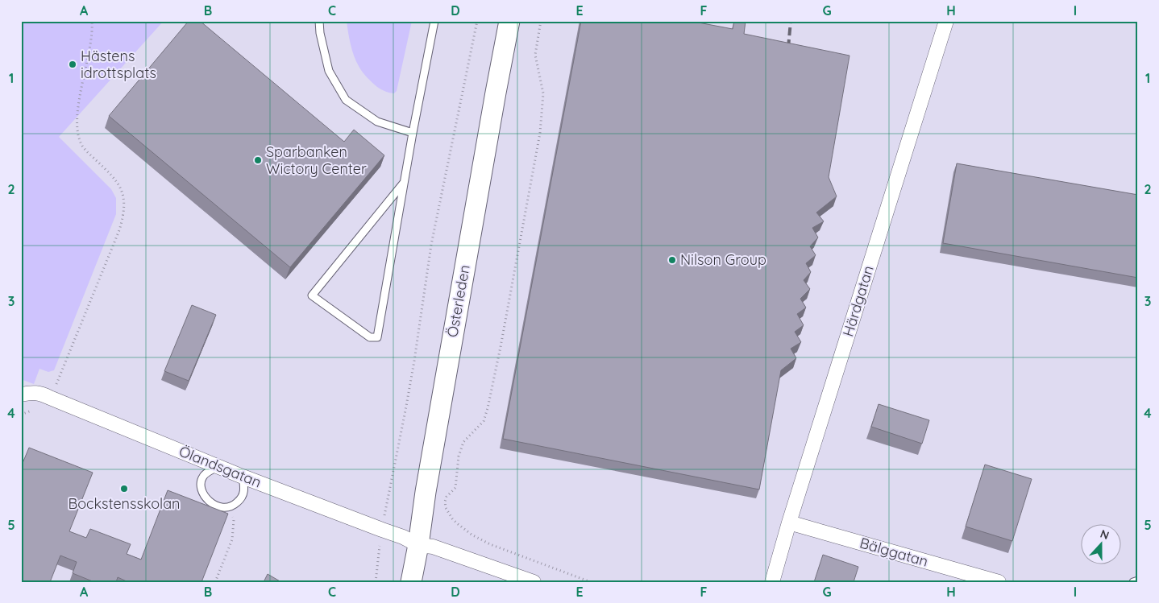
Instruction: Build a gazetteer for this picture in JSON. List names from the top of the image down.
{
  "streets": {
    "main road": ["Österleden"],
    "street": ["Härdgatan", "Ölandsgatan", "Bälggatan"]
  },
  "crossings": [
    ["Österleden", "Ölandsgatan"],
    ["Härdgatan", "Bälggatan"]
  ],
  "places": [
    "Hästens idrottsplats",
    "Sparbanken Wictory Center",
    "Nilson Group",
    "Bockstensskolan"
  ],
  "north": "top",
  "grid": {
    "columns": [
      "A",
      "B",
      "C",
      "D",
      "E",
      "F",
      "G",
      "H",
      "I"
    ],
    "rows": [
      "1",
      "2",
      "3",
      "4",
      "5"
    ]
  }
}
